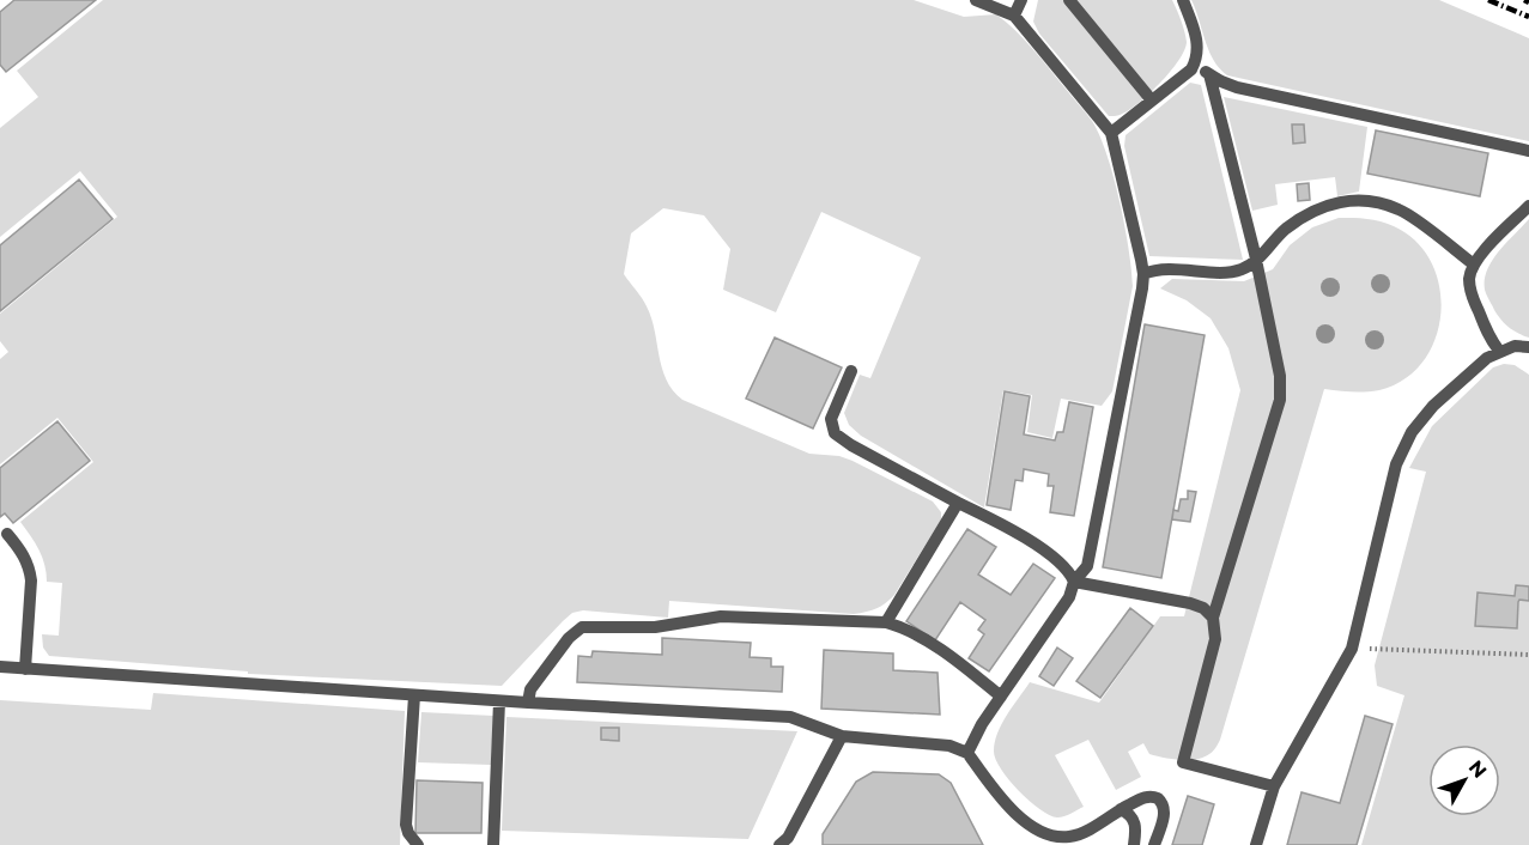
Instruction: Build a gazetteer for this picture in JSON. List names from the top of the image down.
{
  "north": "top right"
}
